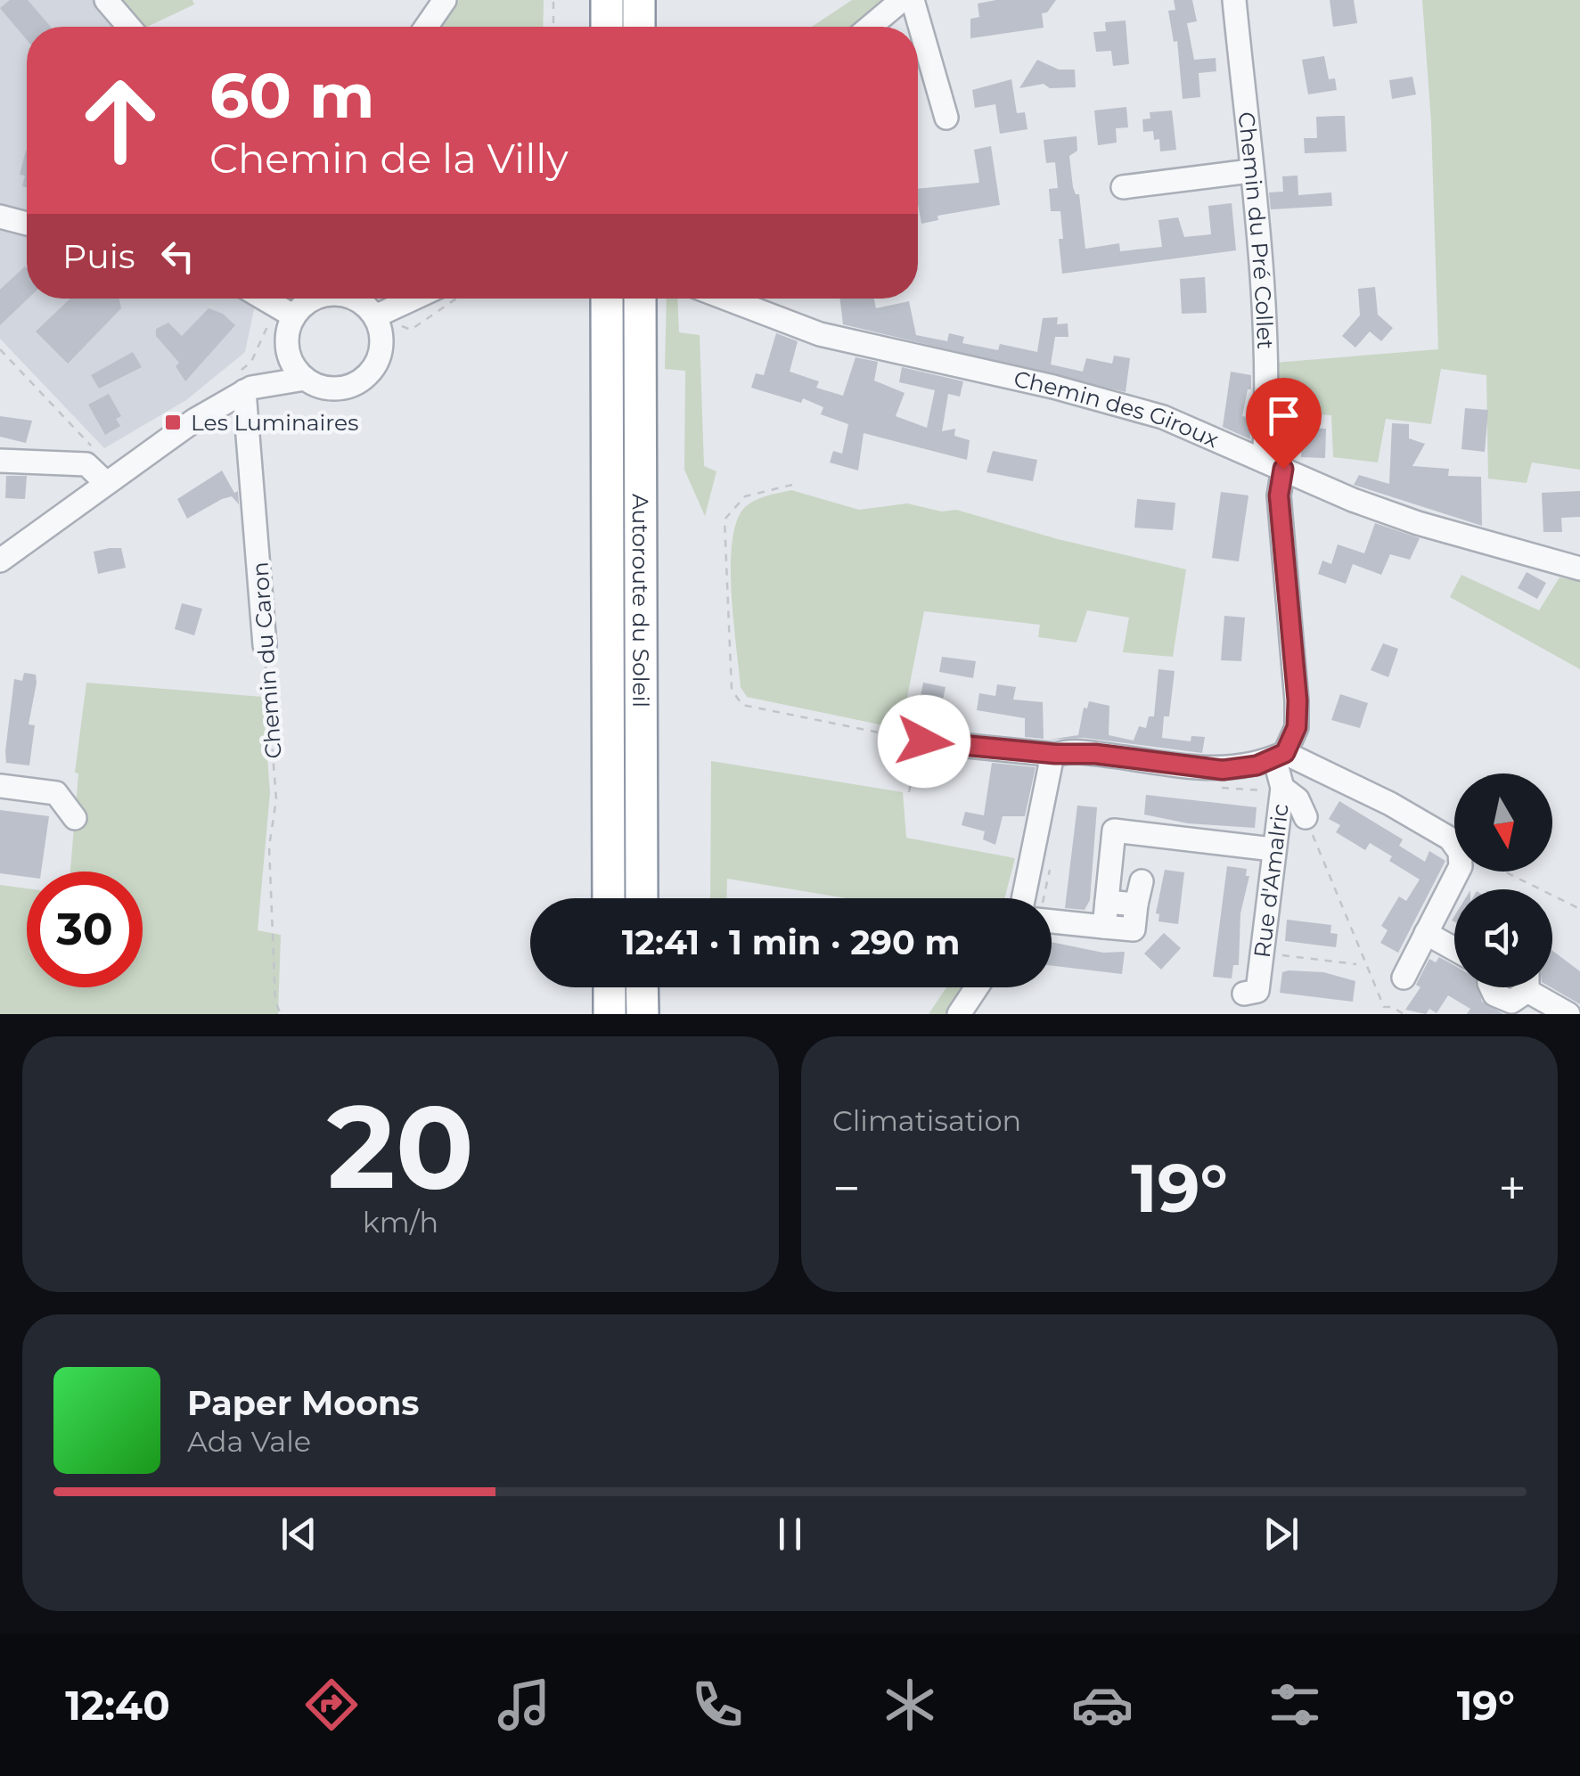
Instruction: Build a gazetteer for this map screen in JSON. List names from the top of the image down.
{
  "streets": {
    "highway": ["Autoroute du Soleil"],
    "street": [
      "Chemin du Pré Collet",
      "Chemin des Giroux",
      "Chemin du Caron",
      "Rue d'Amalric"
    ]
  },
  "crossings": [
    ["Chemin du Pré Collet", "Chemin des Giroux"],
    ["Chemin du Pré Collet", "Rue d'Amalric"]
  ],
  "places": {
    "transit": ["Les Luminaires"]
  },
  "north": "bottom",
  "page": {
    "turn": ["60 m", "Chemin de la Villy"],
    "then": "Puis",
    "limit": "30",
    "trip": "12:41 · 1 min · 290 m",
    "tile": [
      ["20", "km/h"],
      "Climatisation"
    ],
    "heat": ["−", "19°", "+"],
    "song": ["Paper Moons", "Ada Vale"],
    "tabs": ["12:40", "19°"]
  }
}
